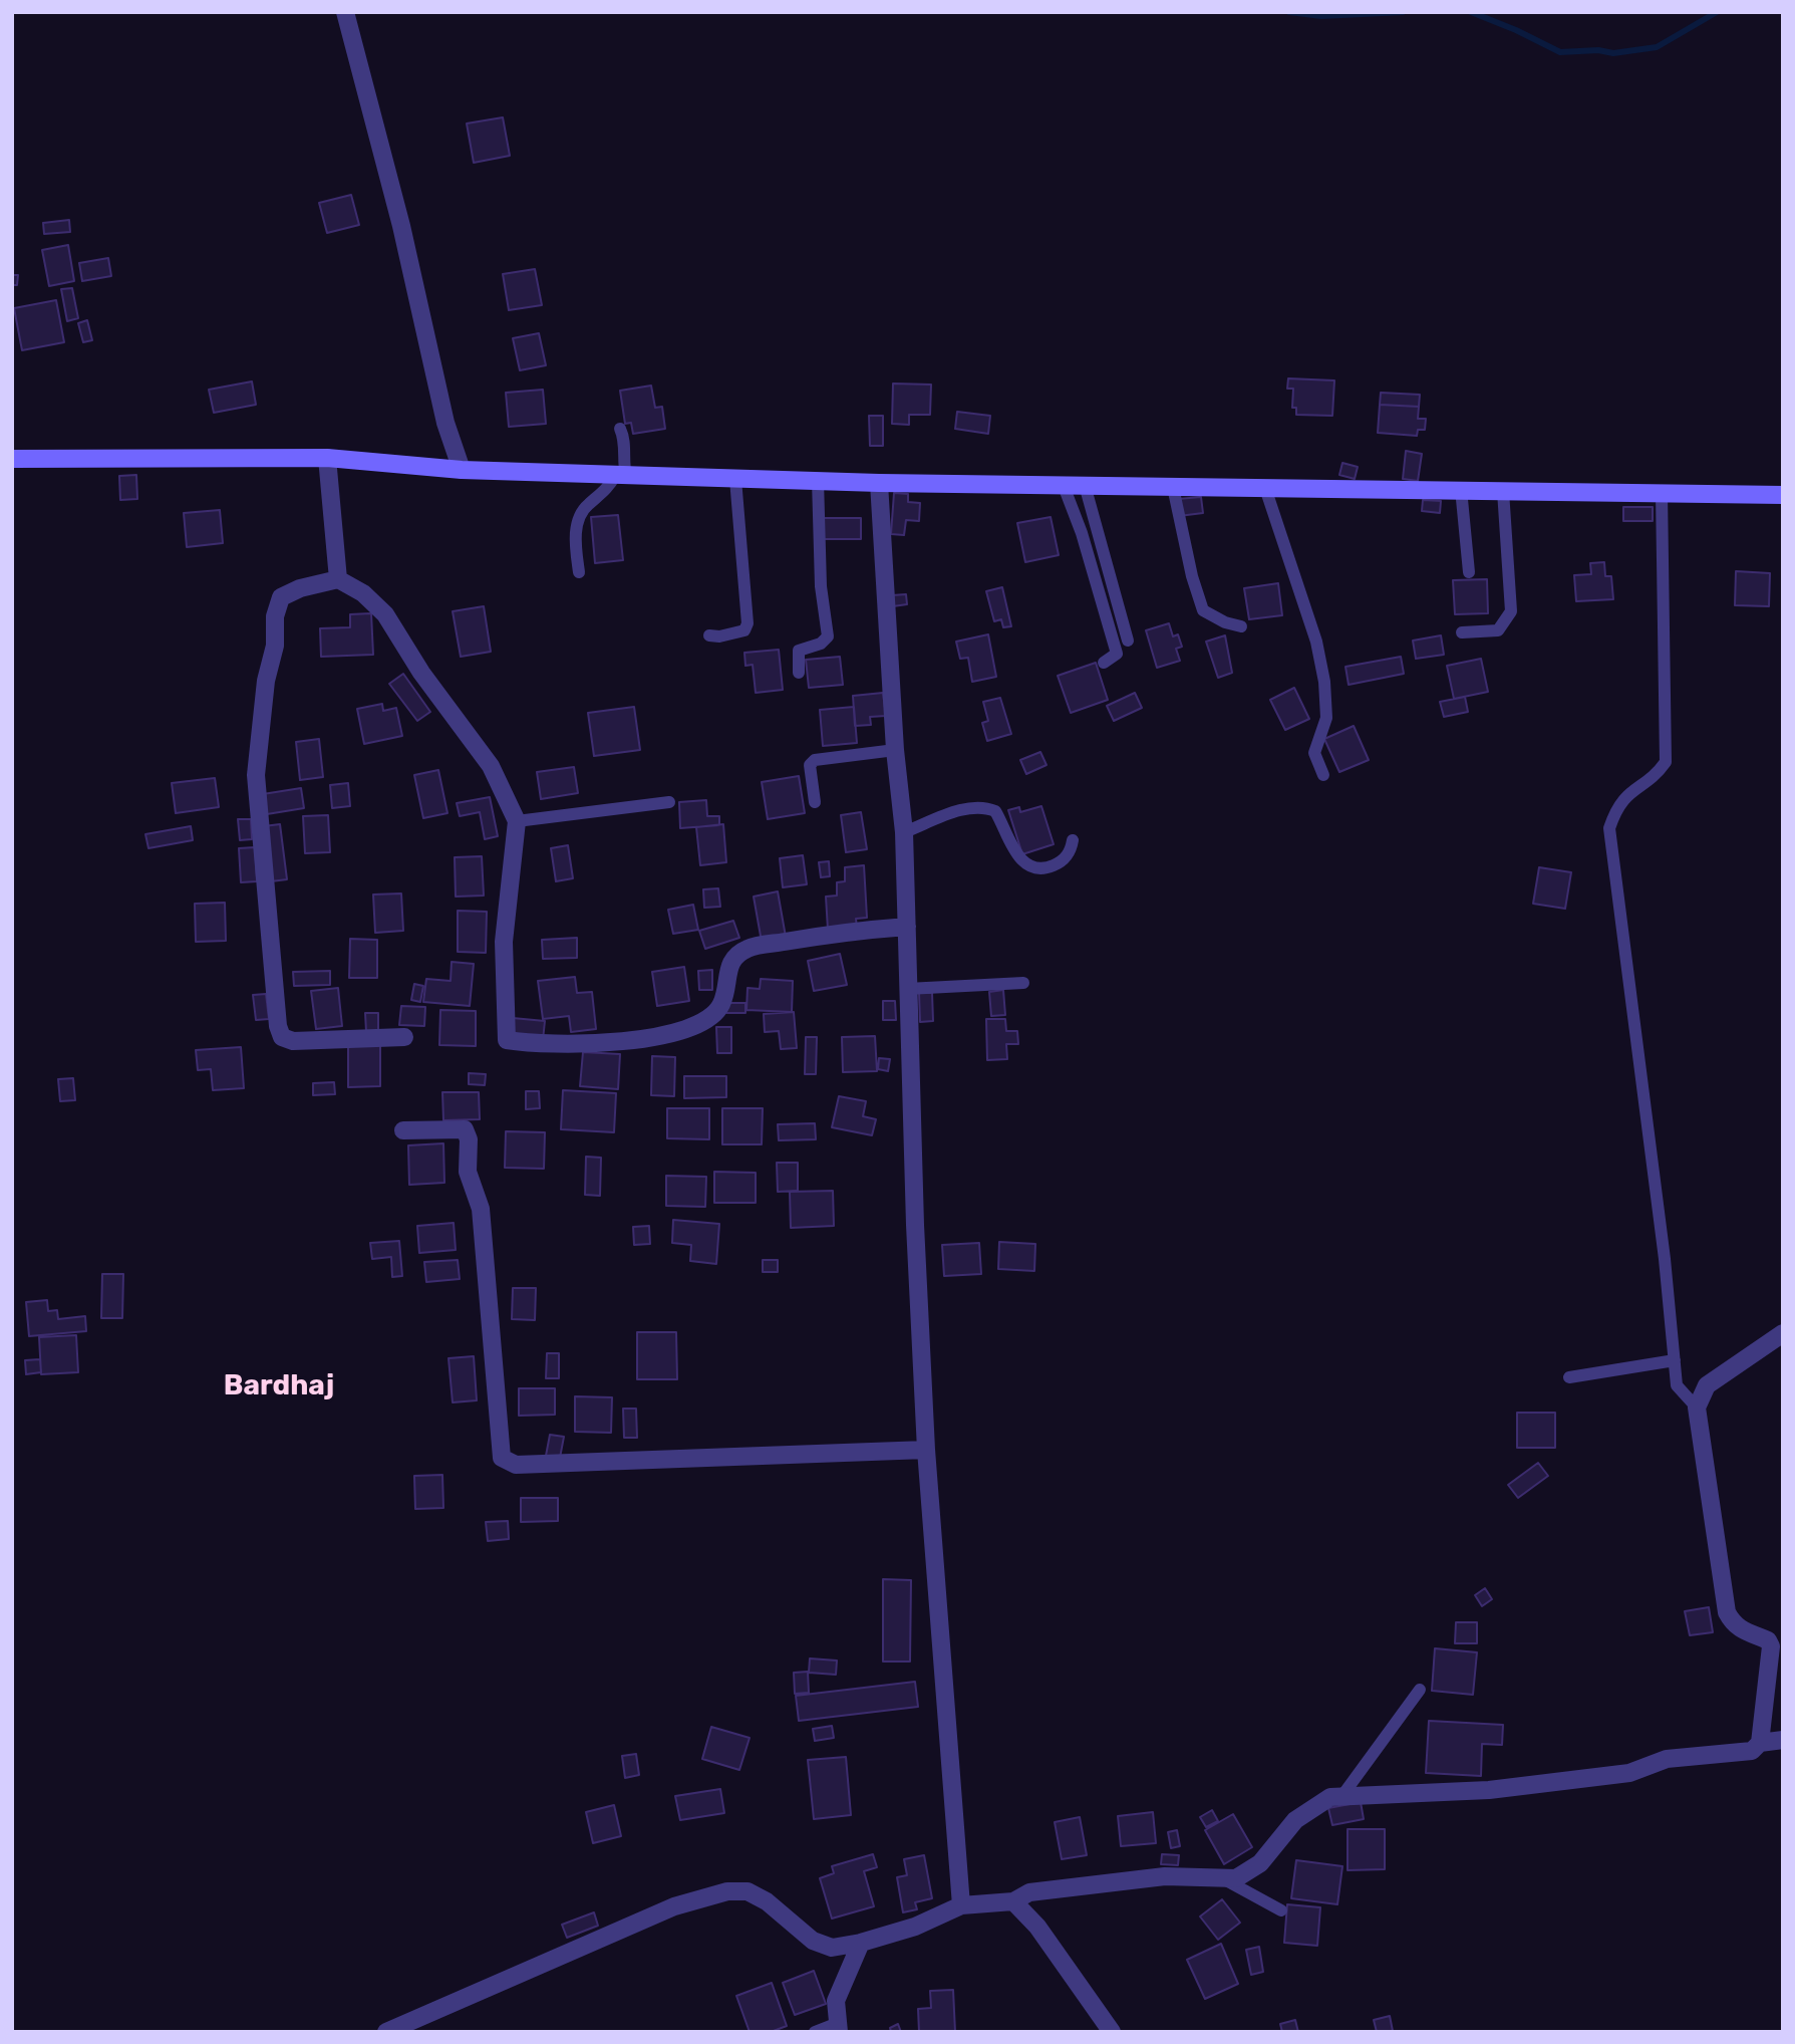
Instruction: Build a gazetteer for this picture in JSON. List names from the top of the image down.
{
  "districts": ["Bardhaj"]
}
